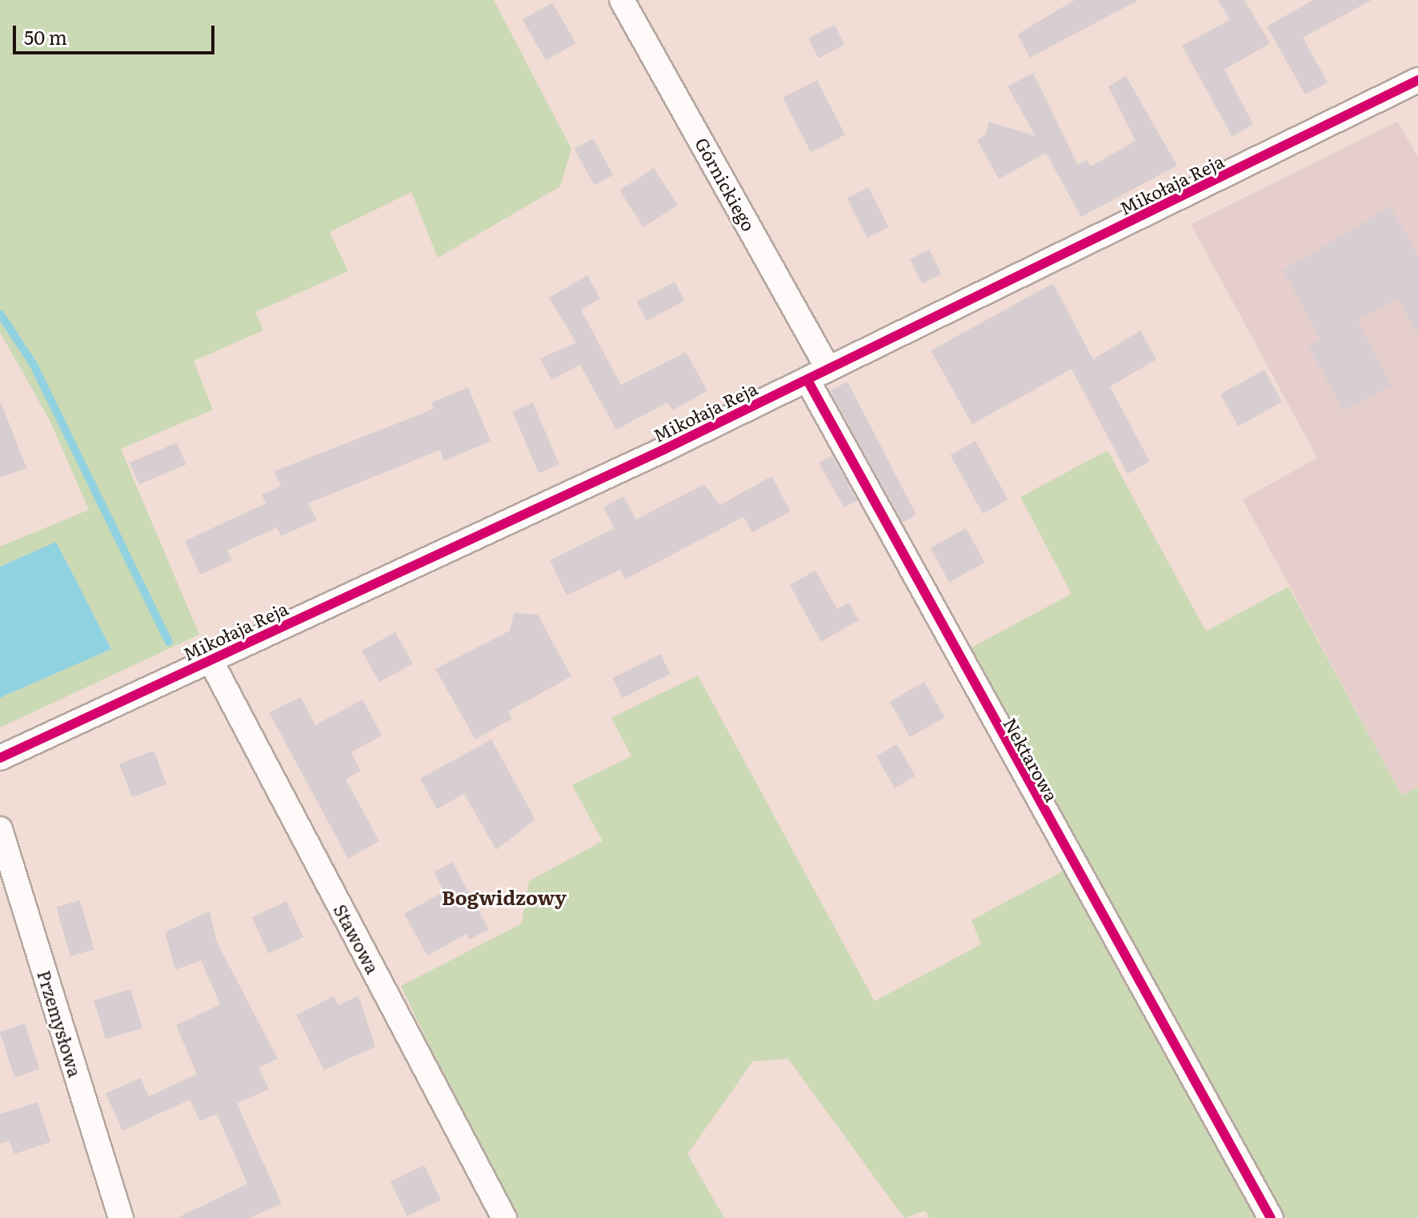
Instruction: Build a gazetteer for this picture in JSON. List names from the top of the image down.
{
  "streets": {
    "street": [
      "Górnickiego",
      "Mikołaja Reja",
      "Nektarowa",
      "Stawowa",
      "Przemysłowa"
    ]
  },
  "crossings": [
    ["Górnickiego", "Mikołaja Reja"],
    ["Górnickiego", "Nektarowa"],
    ["Mikołaja Reja", "Nektarowa"],
    ["Mikołaja Reja", "Stawowa"]
  ],
  "districts": ["Bogwidzowy"],
  "scale_bar": "50 m"
}
